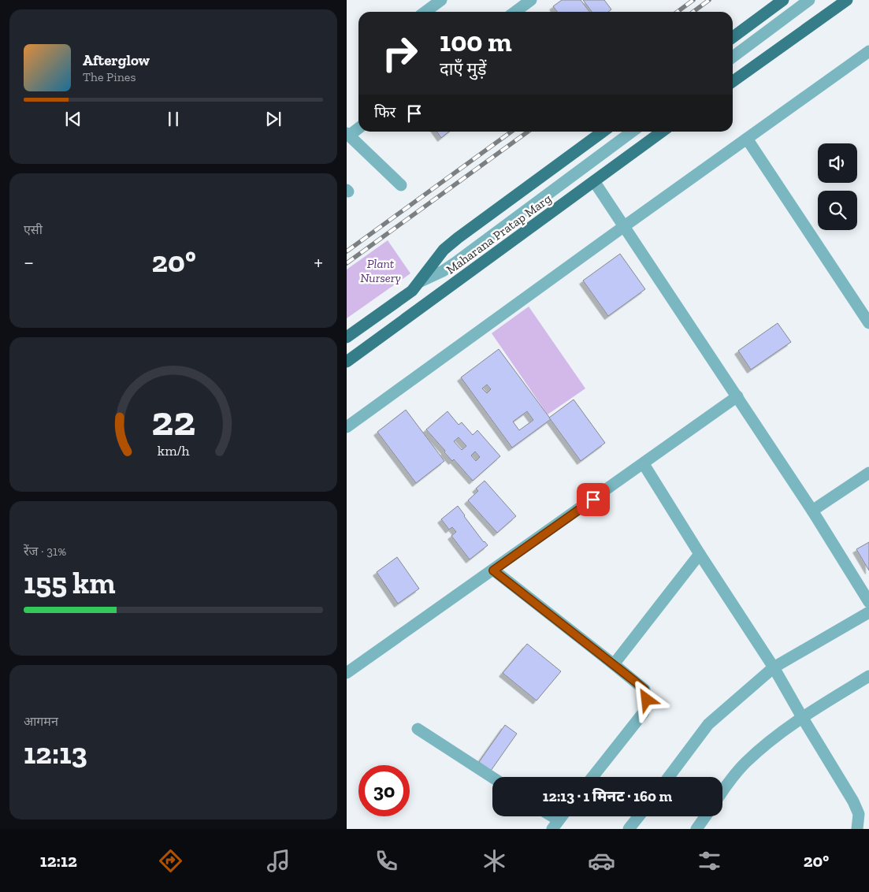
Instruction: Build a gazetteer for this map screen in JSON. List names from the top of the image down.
{
  "streets": {
    "main road": ["Maharana Pratap Marg"]
  },
  "parks": ["Plant Nursery"],
  "page": {
    "turn": ["100 m", "दाएँ मुड़ें"],
    "song": ["Afterglow", "The Pines"],
    "then": "फिर",
    "tile": [
      "एसी",
      ["रेंज · 31%", "155 km"],
      ["आगमन", "12:13"]
    ],
    "heat": ["−", "20°", "+"],
    "limit": "30",
    "trip": "12:13 · 1 मिनट · 160 m",
    "tabs": ["12:12", "20°"],
    "gauge": ["22", "km/h"]
  }
}
